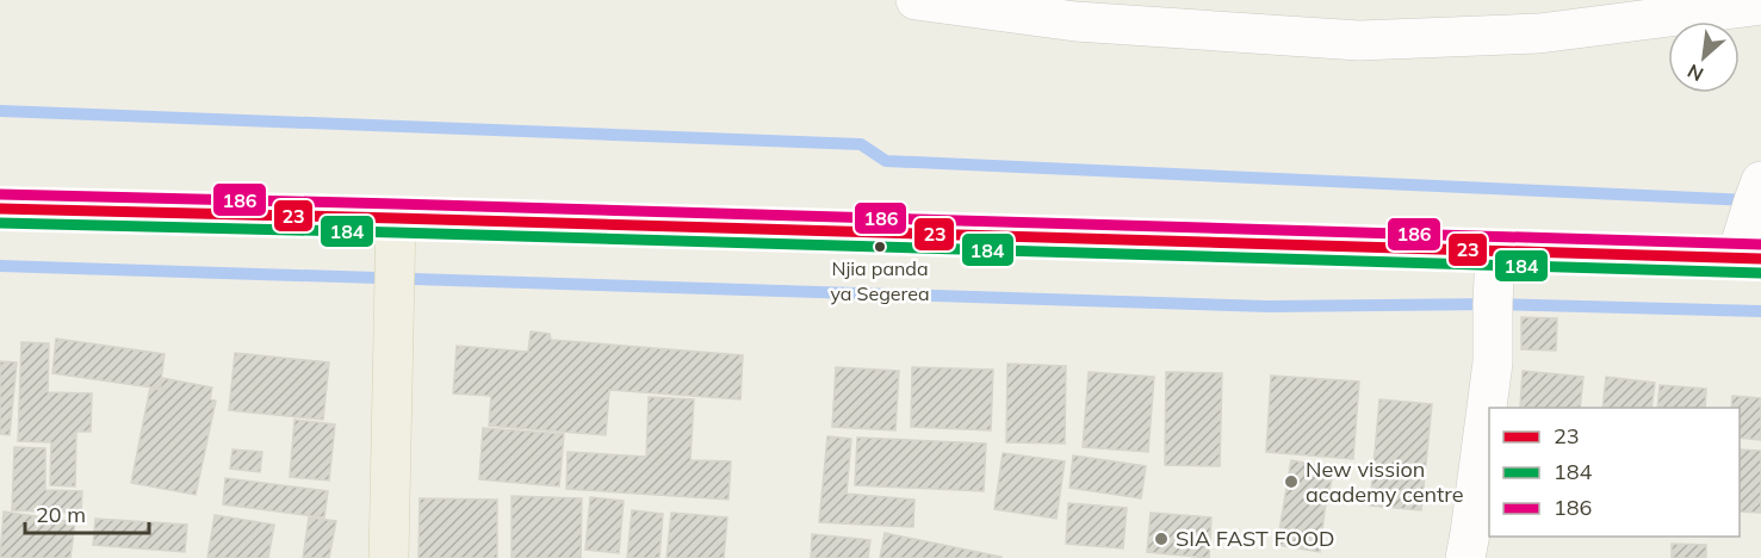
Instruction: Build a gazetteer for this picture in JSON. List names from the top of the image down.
{
  "places": ["Njia panda ya Segerea", "New vission academy centre", "SIA FAST FOOD"],
  "lines": ["transit line 186", "transit line 23", "transit line 184"],
  "legend": ["23", "184", "186"],
  "scale_bar": "20 m",
  "north": "bottom left"
}
